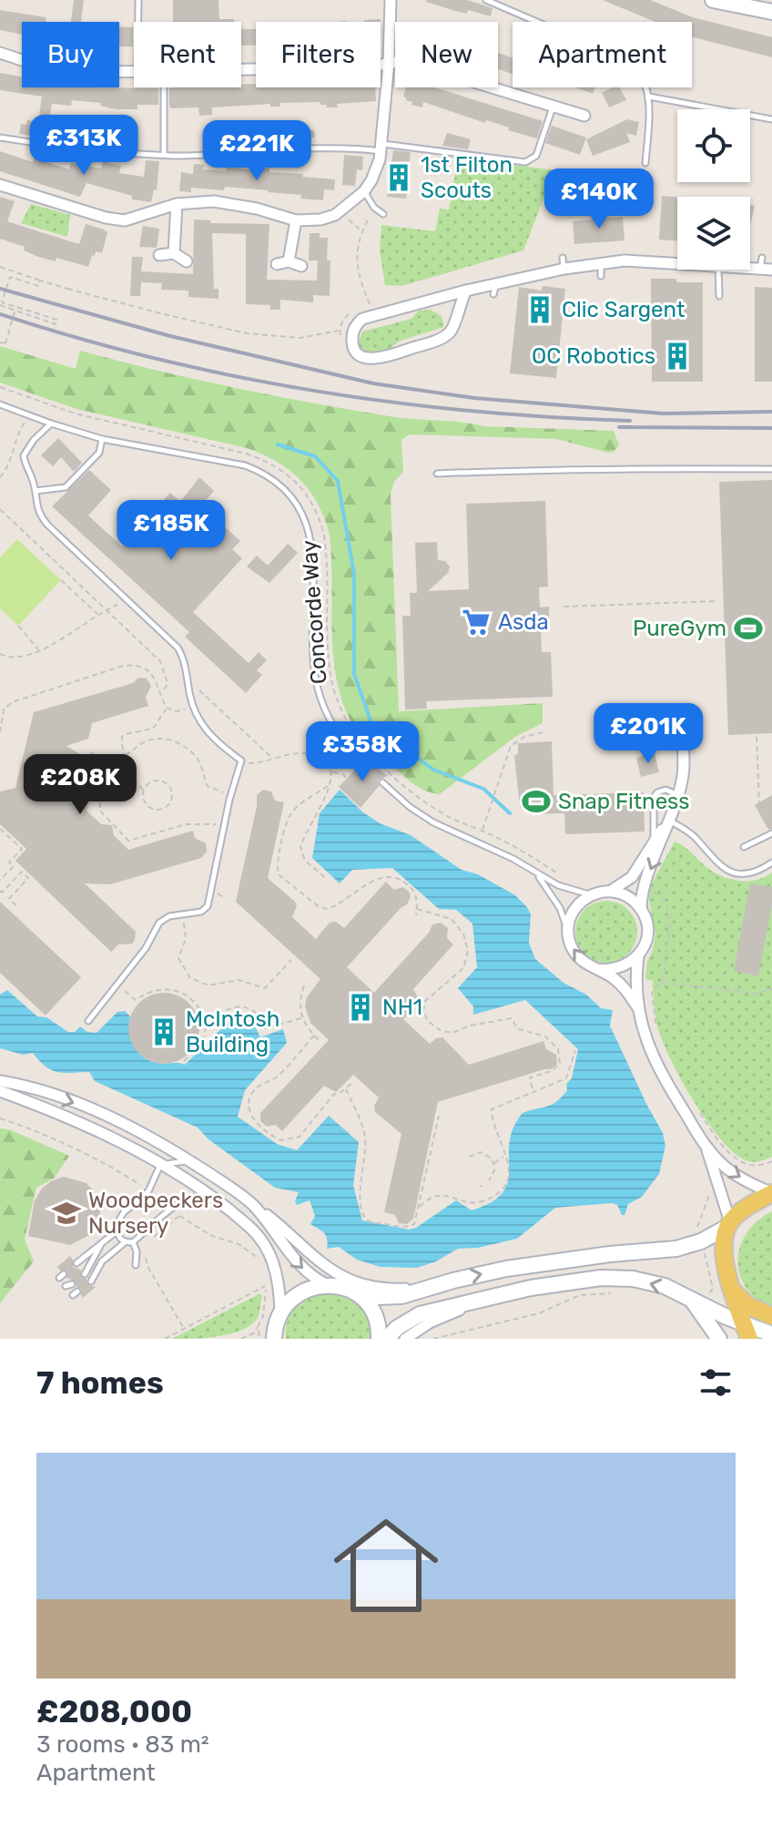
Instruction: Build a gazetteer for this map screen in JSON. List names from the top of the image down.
{
  "streets": {
    "path": ["Concorde Way"]
  },
  "places": {
    "building": [
      "1st Filton Scouts",
      "Clic Sargent",
      "OC Robotics",
      "NH1",
      "McIntosh Building"
    ],
    "supermarket": ["Asda"],
    "sports": ["PureGym", "Snap Fitness"],
    "school or university": ["Woodpeckers Nursery"]
  },
  "page": {
    "chip": [
      "Buy",
      "Rent",
      "Filters",
      "New",
      "Apartment"
    ],
    "price": [
      "£313K",
      "£221K",
      "£140K",
      "£185K",
      "£201K",
      "£358K",
      "£208K"
    ],
    "heading": "7 homes",
    "list": [
      {
        "name": "£208,000",
        "note": "3 rooms · 83 m² · Apartment"
      }
    ]
  }
}
